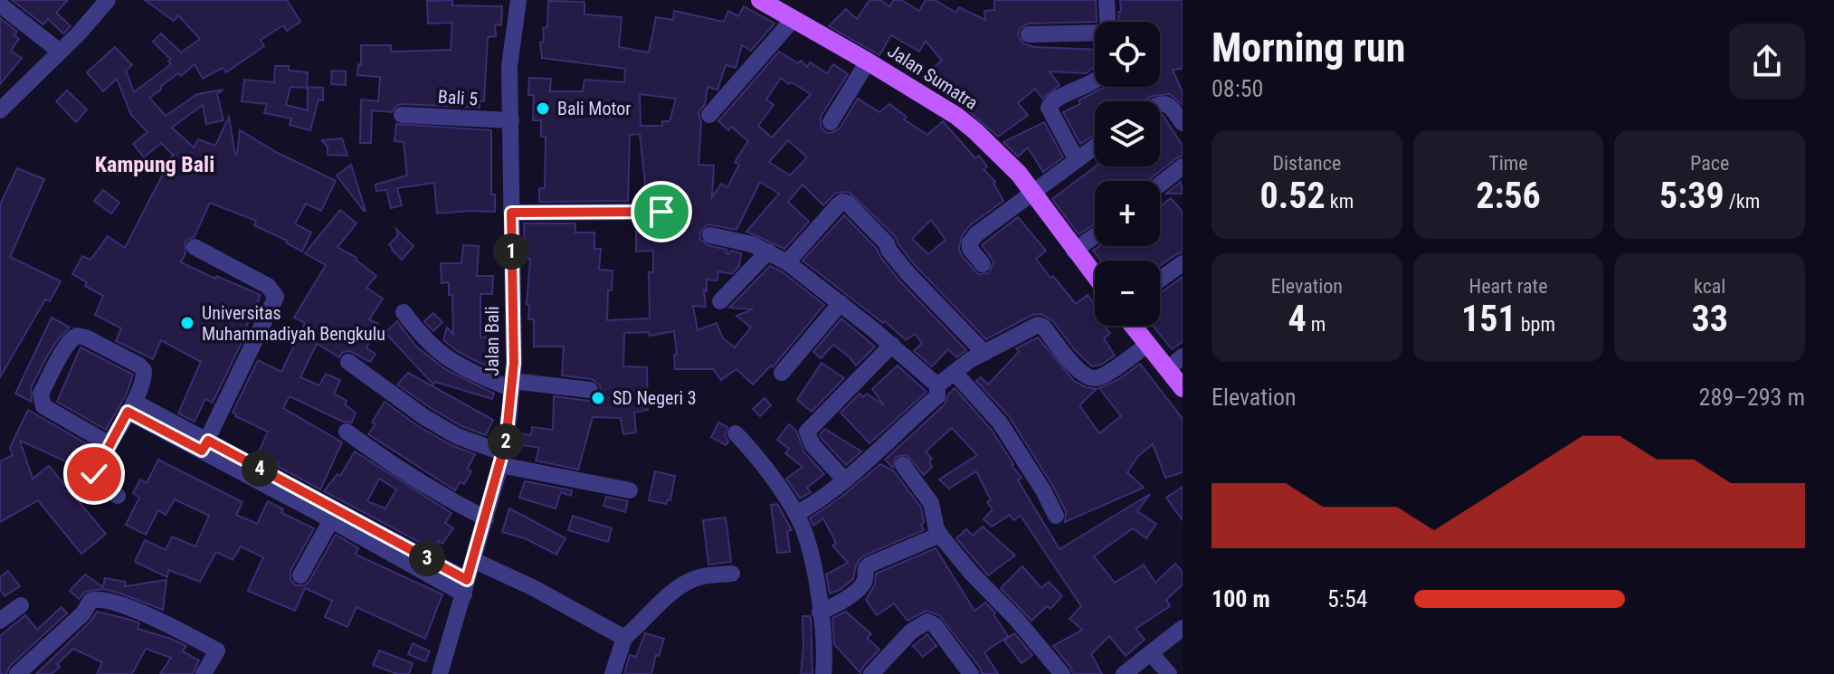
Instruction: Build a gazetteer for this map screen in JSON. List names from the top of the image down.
{
  "streets": {
    "main road": ["Jalan Sumatra"],
    "street": ["Bali 5", "Jalan Bali"]
  },
  "crossings": [
    ["Bali 5", "Jalan Bali"]
  ],
  "districts": ["Kampung Bali"],
  "places": ["Bali Motor", "Universitas Muhammadiyah Bengkulu", "SD Negeri 3"],
  "page": {
    "heading": ["Morning run", "08:50"],
    "map_buttons": ["+", "−"],
    "stats": [
      ["Distance", "0.52 km"],
      ["Time", "2:56"],
      ["Pace", "5:39 /km"],
      ["Elevation", "4 m"],
      ["Heart rate", "151 bpm"],
      ["kcal", "33"]
    ],
    "pins": [
      "1",
      "2",
      "4",
      "3"
    ],
    "chart": ["Elevation", "289–293 m"],
    "list": [
      {
        "name": "100 m",
        "note": "5:54"
      }
    ]
  }
}
